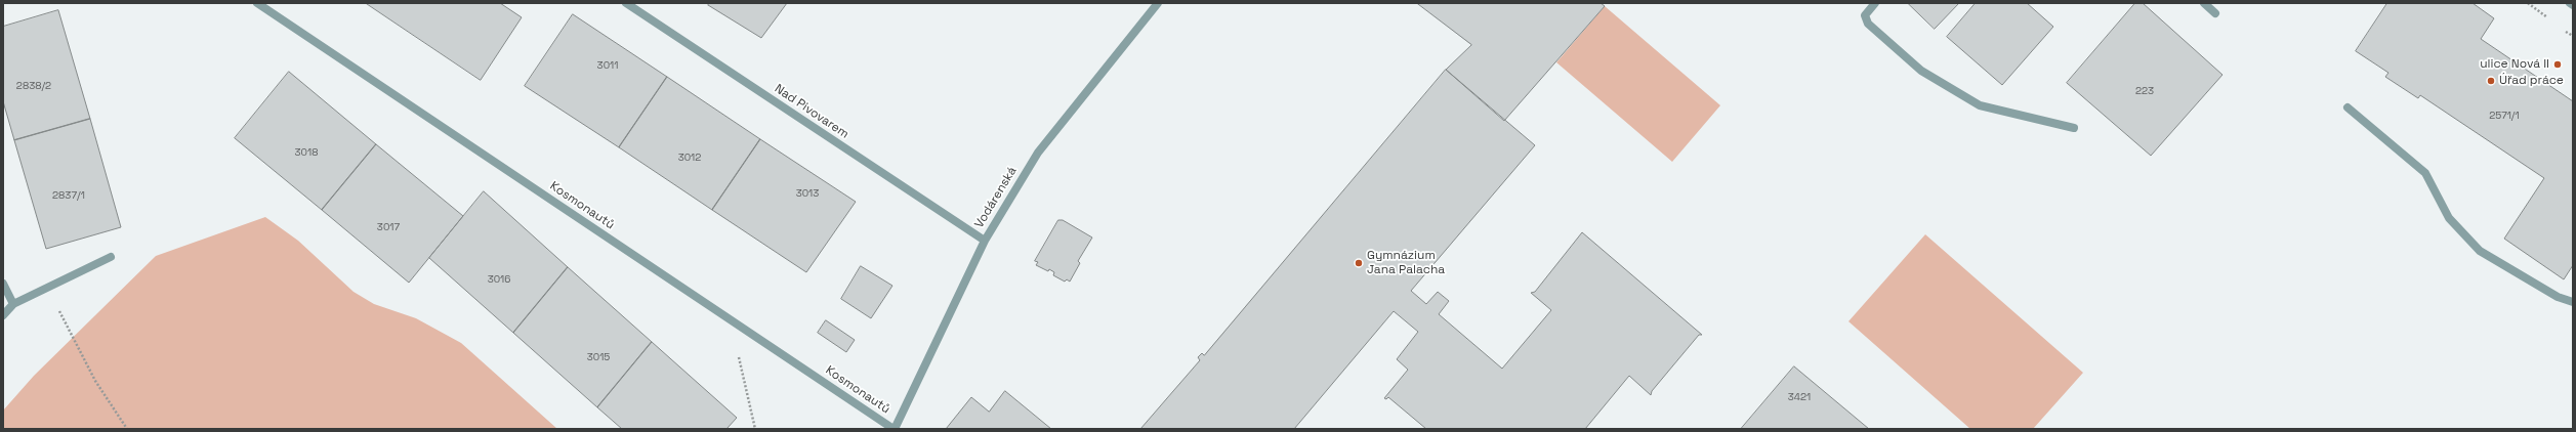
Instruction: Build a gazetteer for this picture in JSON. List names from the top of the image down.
{
  "streets": {
    "street": ["Nad Pivovarem", "Vodárenská", "Kosmonautů"]
  },
  "crossings": [
    ["Nad Pivovarem", "Vodárenská"],
    ["Vodárenská", "Kosmonautů"]
  ],
  "places": ["ulice Nová II", "Úřad práce", "Gymnázium Jana Palacha"],
  "house_numbers": [
    "3011",
    "2838/2",
    "223",
    "2571/1",
    "3018",
    "3012",
    "3013",
    "2837/1",
    "3017",
    "3016",
    "3015",
    "3421"
  ]
}
